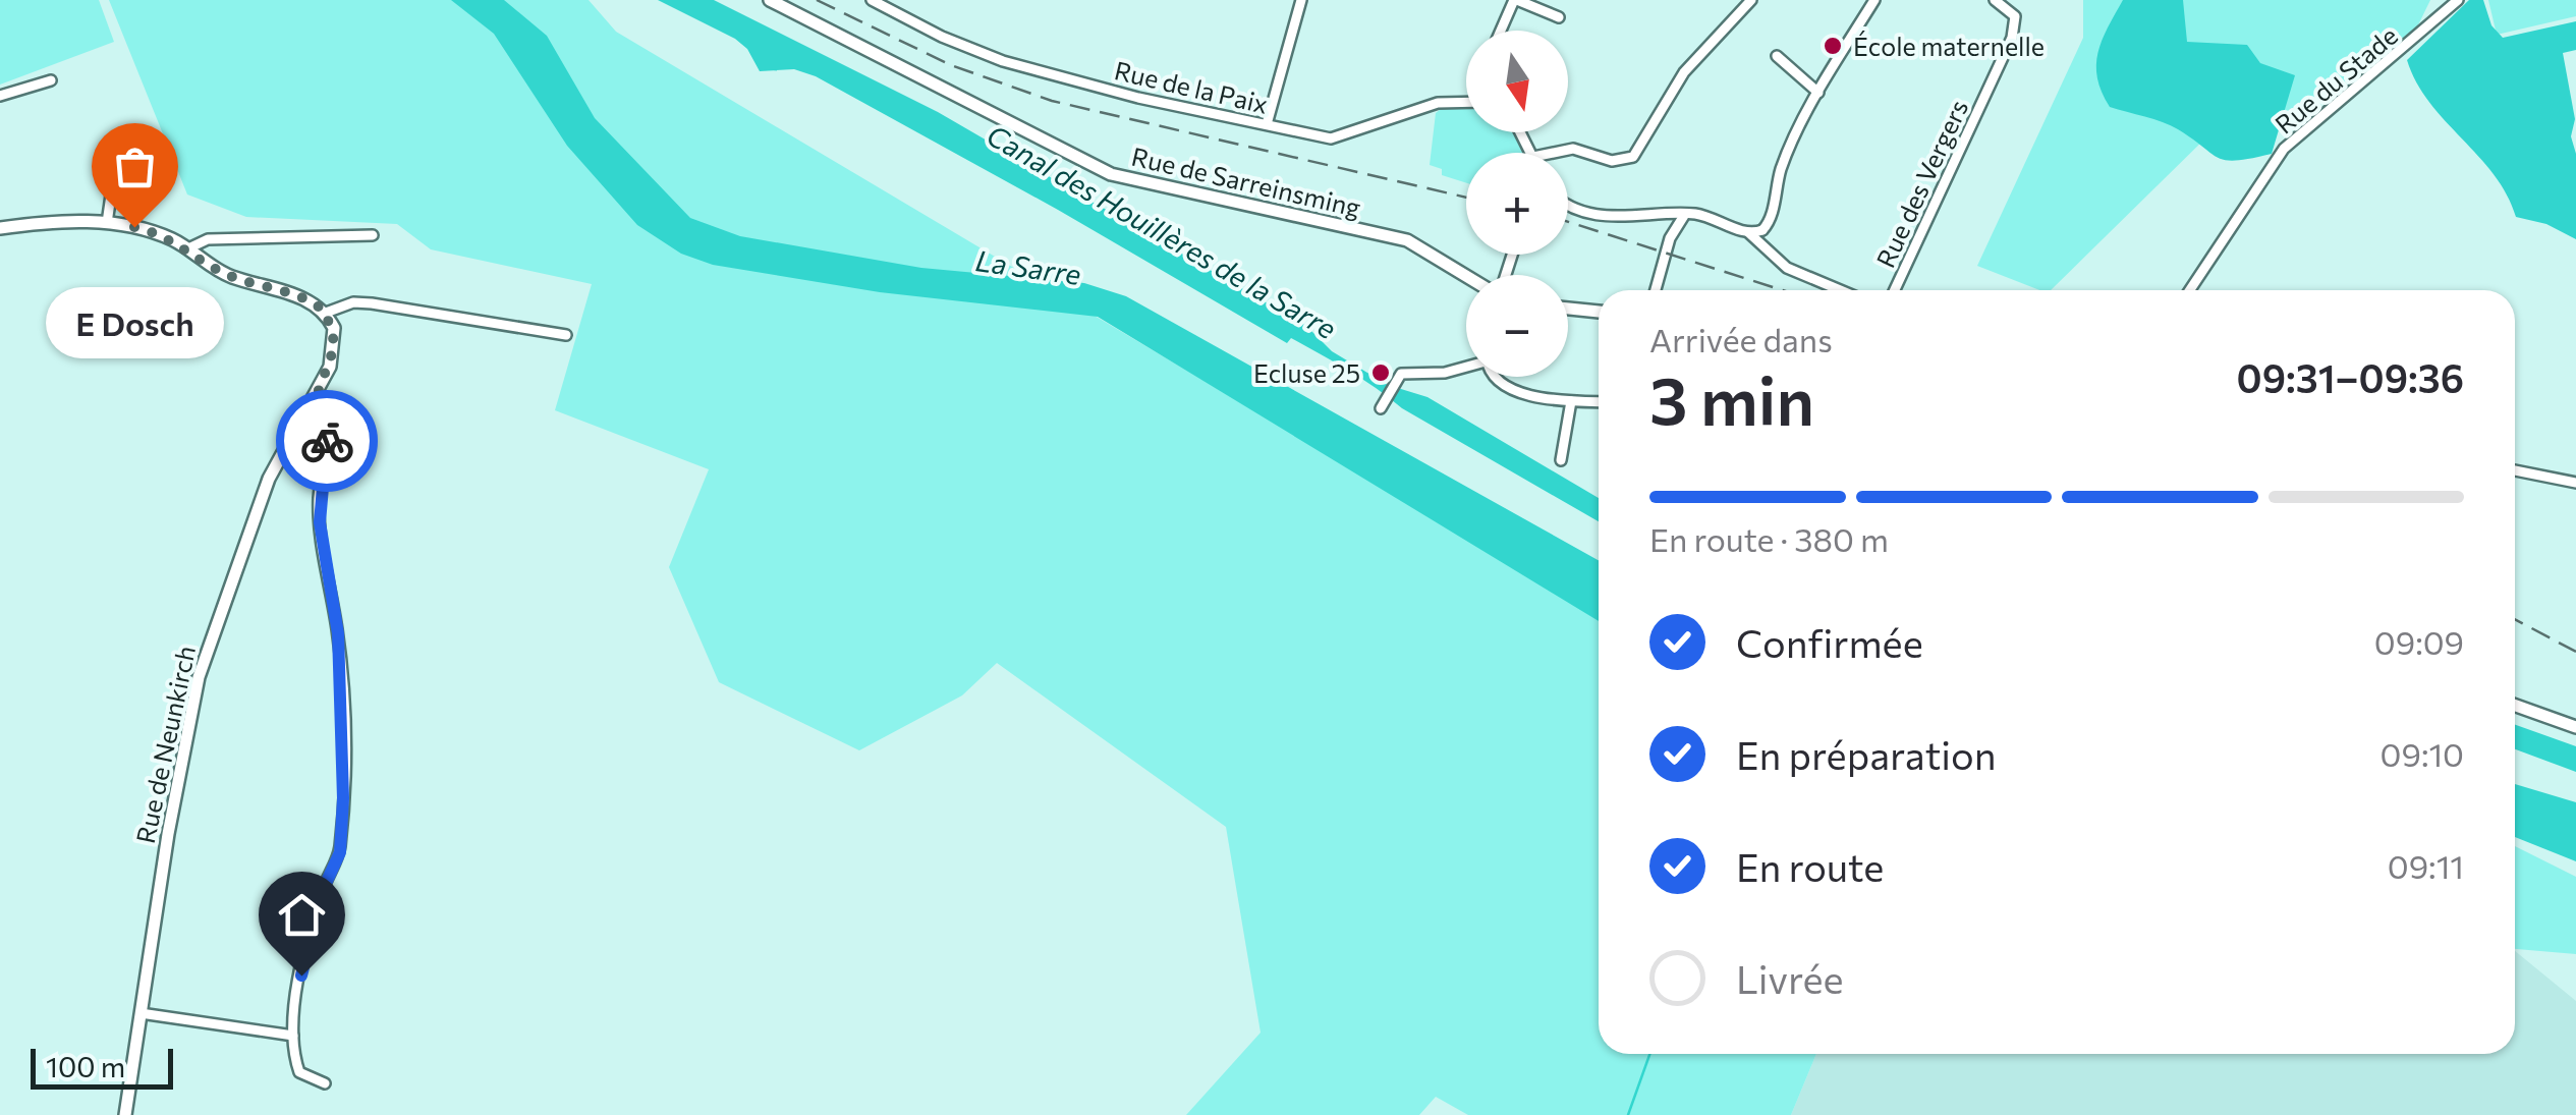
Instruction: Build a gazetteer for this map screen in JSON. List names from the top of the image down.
{
  "streets": {
    "street": [
      "Rue du Stade",
      "Rue de la Paix",
      "Rue de Sarreinsming",
      "Rue des Vergers",
      "Rue de Neunkirch"
    ]
  },
  "water": ["Canal des Houillères de la Sarre", "La Sarre"],
  "places": ["École maternelle", "E Dosch", "Ecluse 25"],
  "scale_bar": "100 m",
  "north": "bottom",
  "page": {
    "map_buttons": ["+", "−"],
    "bubble": "E Dosch",
    "heading": ["3 min", "Arrivée dans", "09:31–09:36"],
    "bar": "En route · 380 m",
    "list": [
      ["Confirmée", "09:09"],
      ["En préparation", "09:10"],
      ["En route", "09:11"],
      "Livrée"
    ],
    "scale": "100 m"
  }
}
